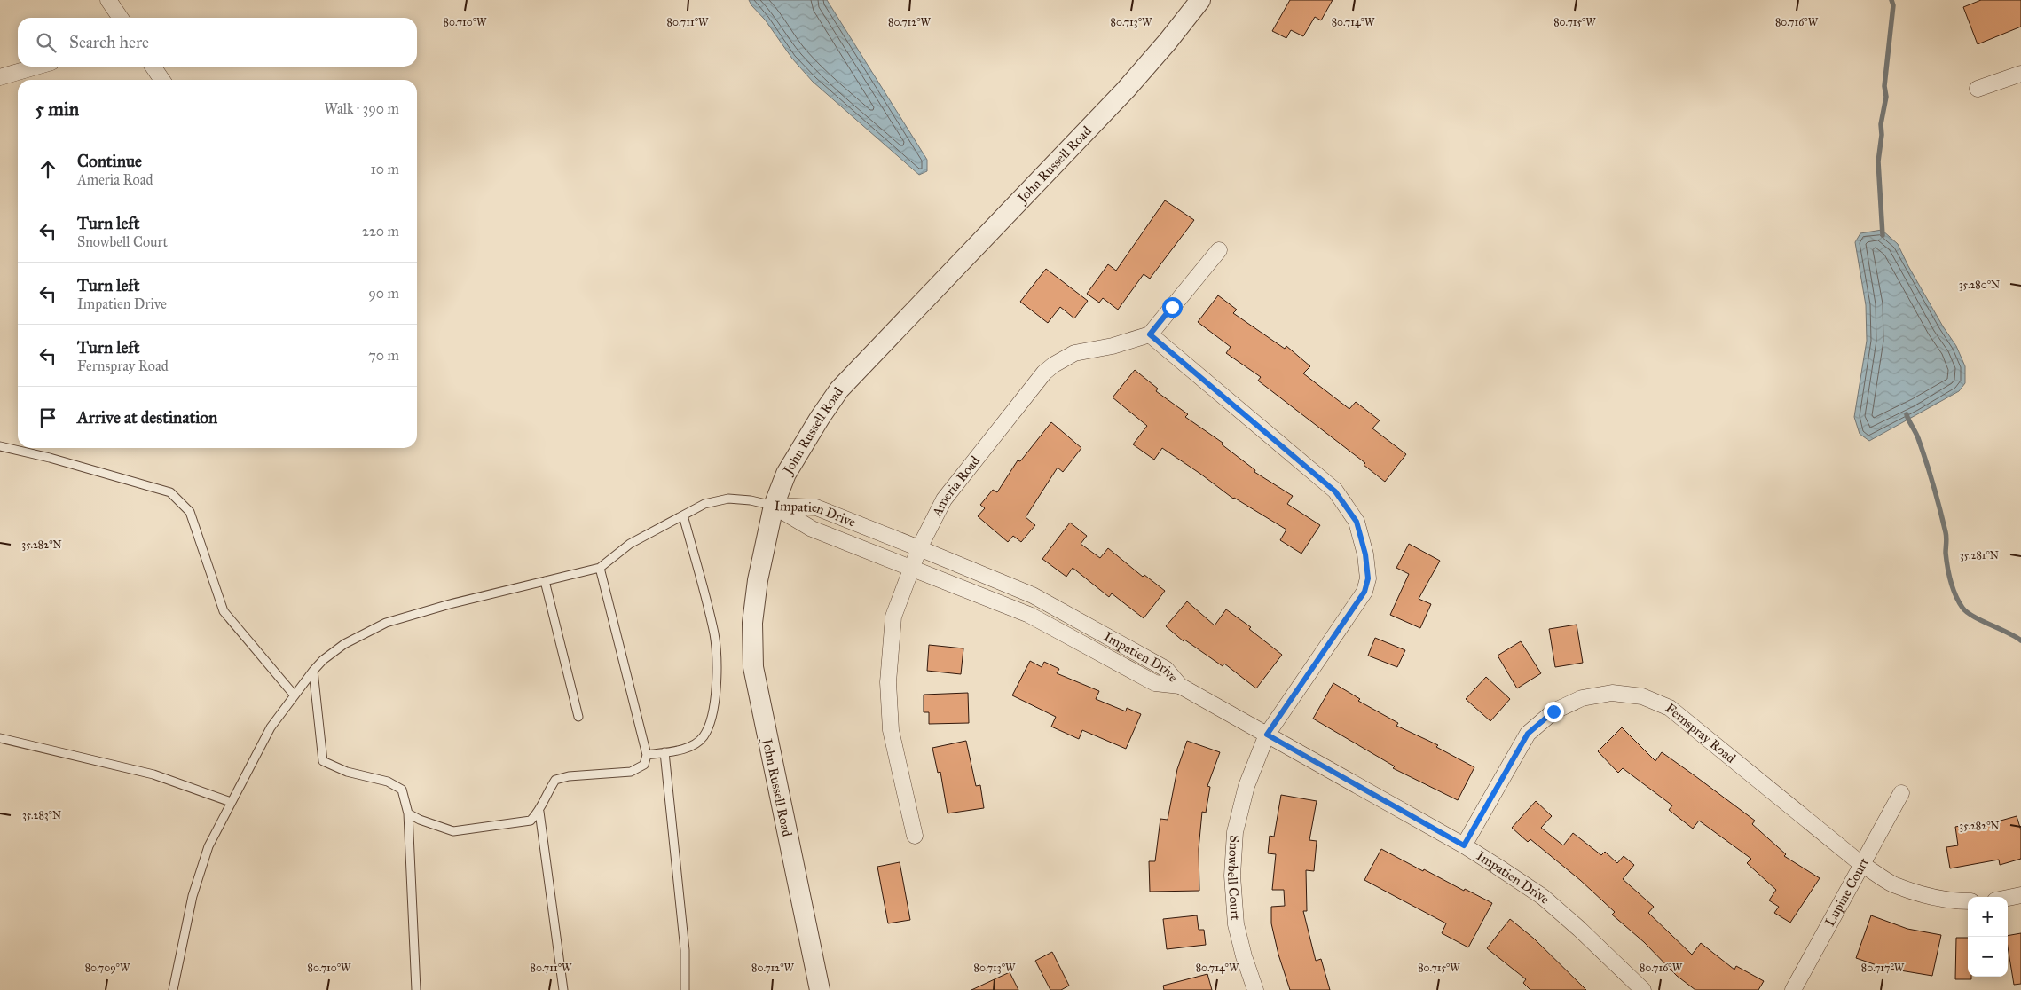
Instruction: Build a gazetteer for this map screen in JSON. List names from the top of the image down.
{
  "streets": {
    "street": [
      "John Russell Road",
      "Ameria Road",
      "Impatien Drive",
      "Fernspray Road",
      "Snowbell Court",
      "Lupine Court"
    ]
  },
  "crossings": [
    ["John Russell Road", "Impatien Drive"],
    ["Ameria Road", "Impatien Drive"],
    ["Ameria Road", "Snowbell Court"],
    ["Impatien Drive", "Fernspray Road"],
    ["Impatien Drive", "Snowbell Court"],
    ["Fernspray Road", "Lupine Court"]
  ],
  "page": {
    "search": "Search here",
    "heading": ["5 min", "Walk · 390 m"],
    "list": [
      ["Continue", "Ameria Road", "10 m"],
      ["Turn left", "Snowbell Court", "220 m"],
      ["Turn left", "Impatien Drive", "90 m"],
      ["Turn left", "Fernspray Road", "70 m"],
      "Arrive at destination"
    ],
    "map_buttons": ["+", "−"]
  },
  "coordinates": [
    "80.710°W",
    "80.711°W",
    "80.712°W",
    "80.713°W",
    "80.714°W",
    "80.715°W",
    "80.716°W",
    "35.280°N",
    "35.282°N",
    "35.281°N",
    "35.283°N",
    "80.709°W",
    "80.717°W"
  ]
}
